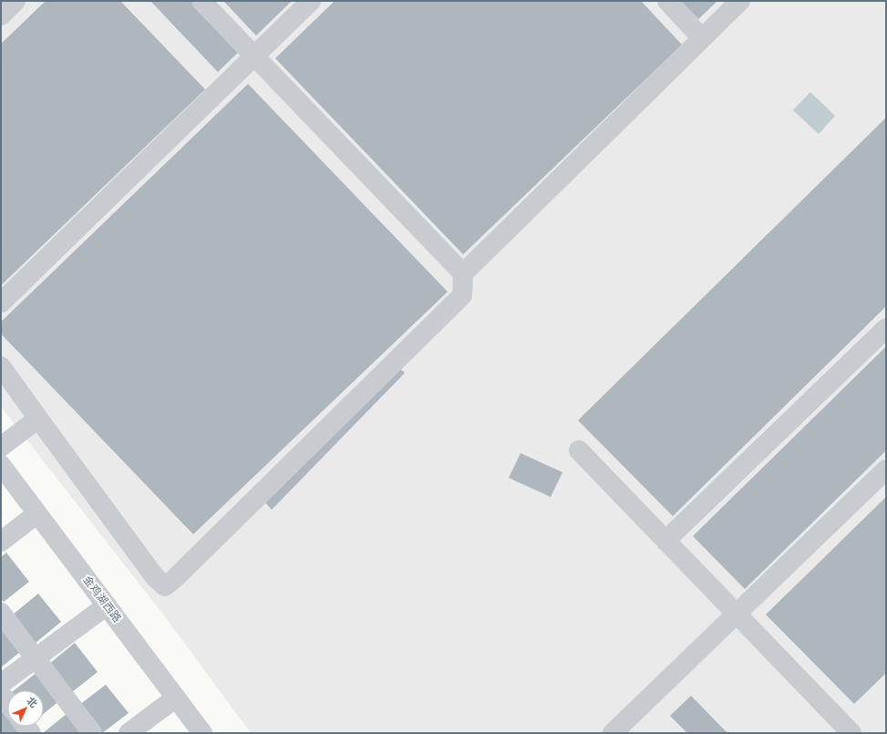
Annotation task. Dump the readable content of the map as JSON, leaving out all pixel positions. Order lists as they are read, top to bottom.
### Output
{
  "streets": {
    "street": ["金鸡湖西路"]
  },
  "north": "top right"
}
